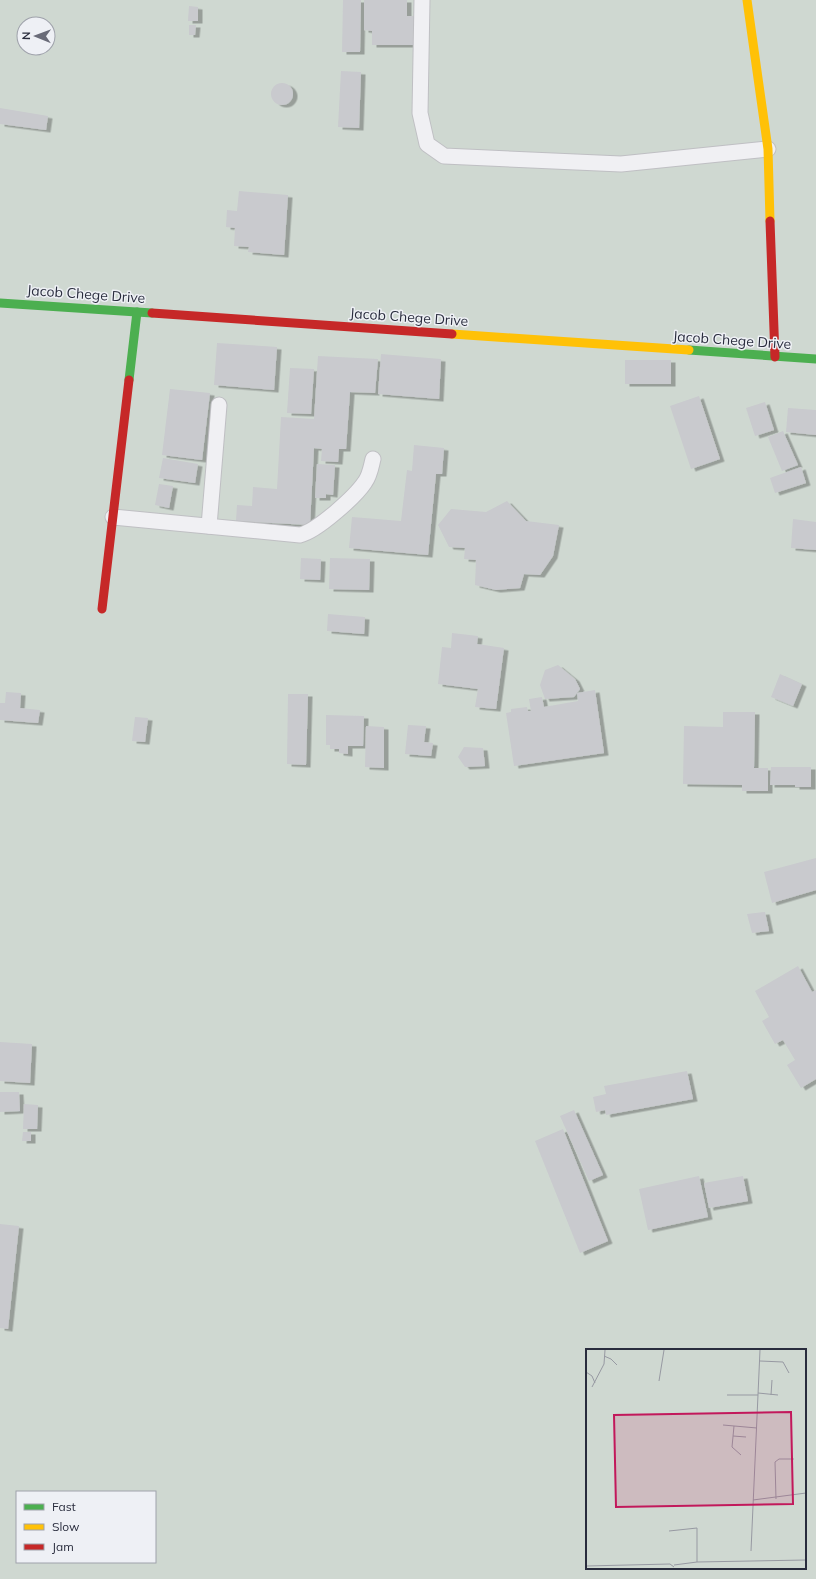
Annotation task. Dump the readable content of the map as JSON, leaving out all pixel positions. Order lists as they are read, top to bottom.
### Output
{
  "streets": {
    "street": ["Jacob Chege Drive"]
  },
  "legend": ["Fast", "Slow", "Jam"],
  "north": "left"
}
